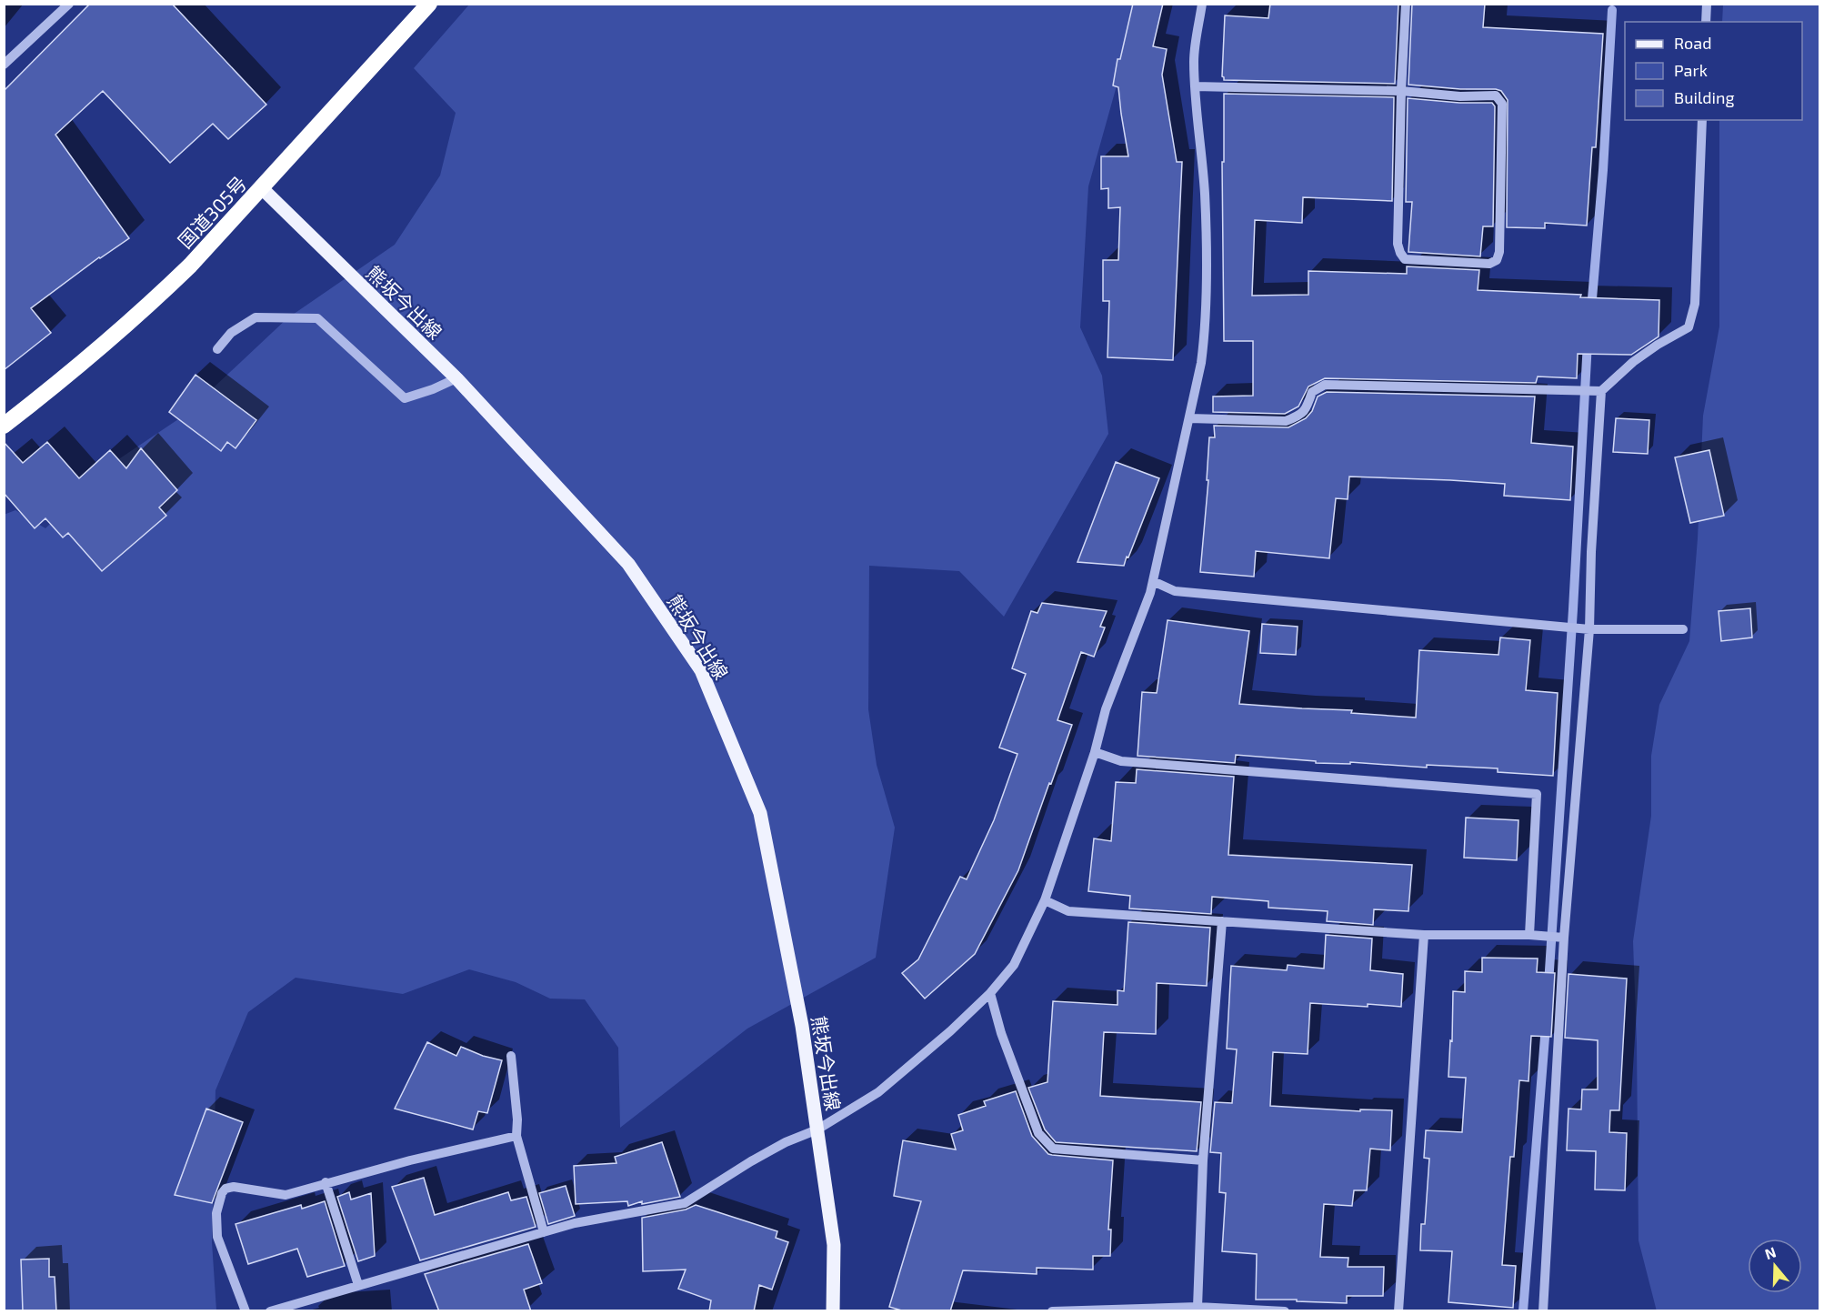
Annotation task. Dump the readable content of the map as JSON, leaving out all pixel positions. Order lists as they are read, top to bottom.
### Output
{
  "streets": {
    "highway": ["国道305号"],
    "main road": ["熊坂今出線"]
  },
  "crossings": [
    ["国道305号", "熊坂今出線"]
  ],
  "legend": ["Road", "Park", "Building"],
  "north": "top"
}
